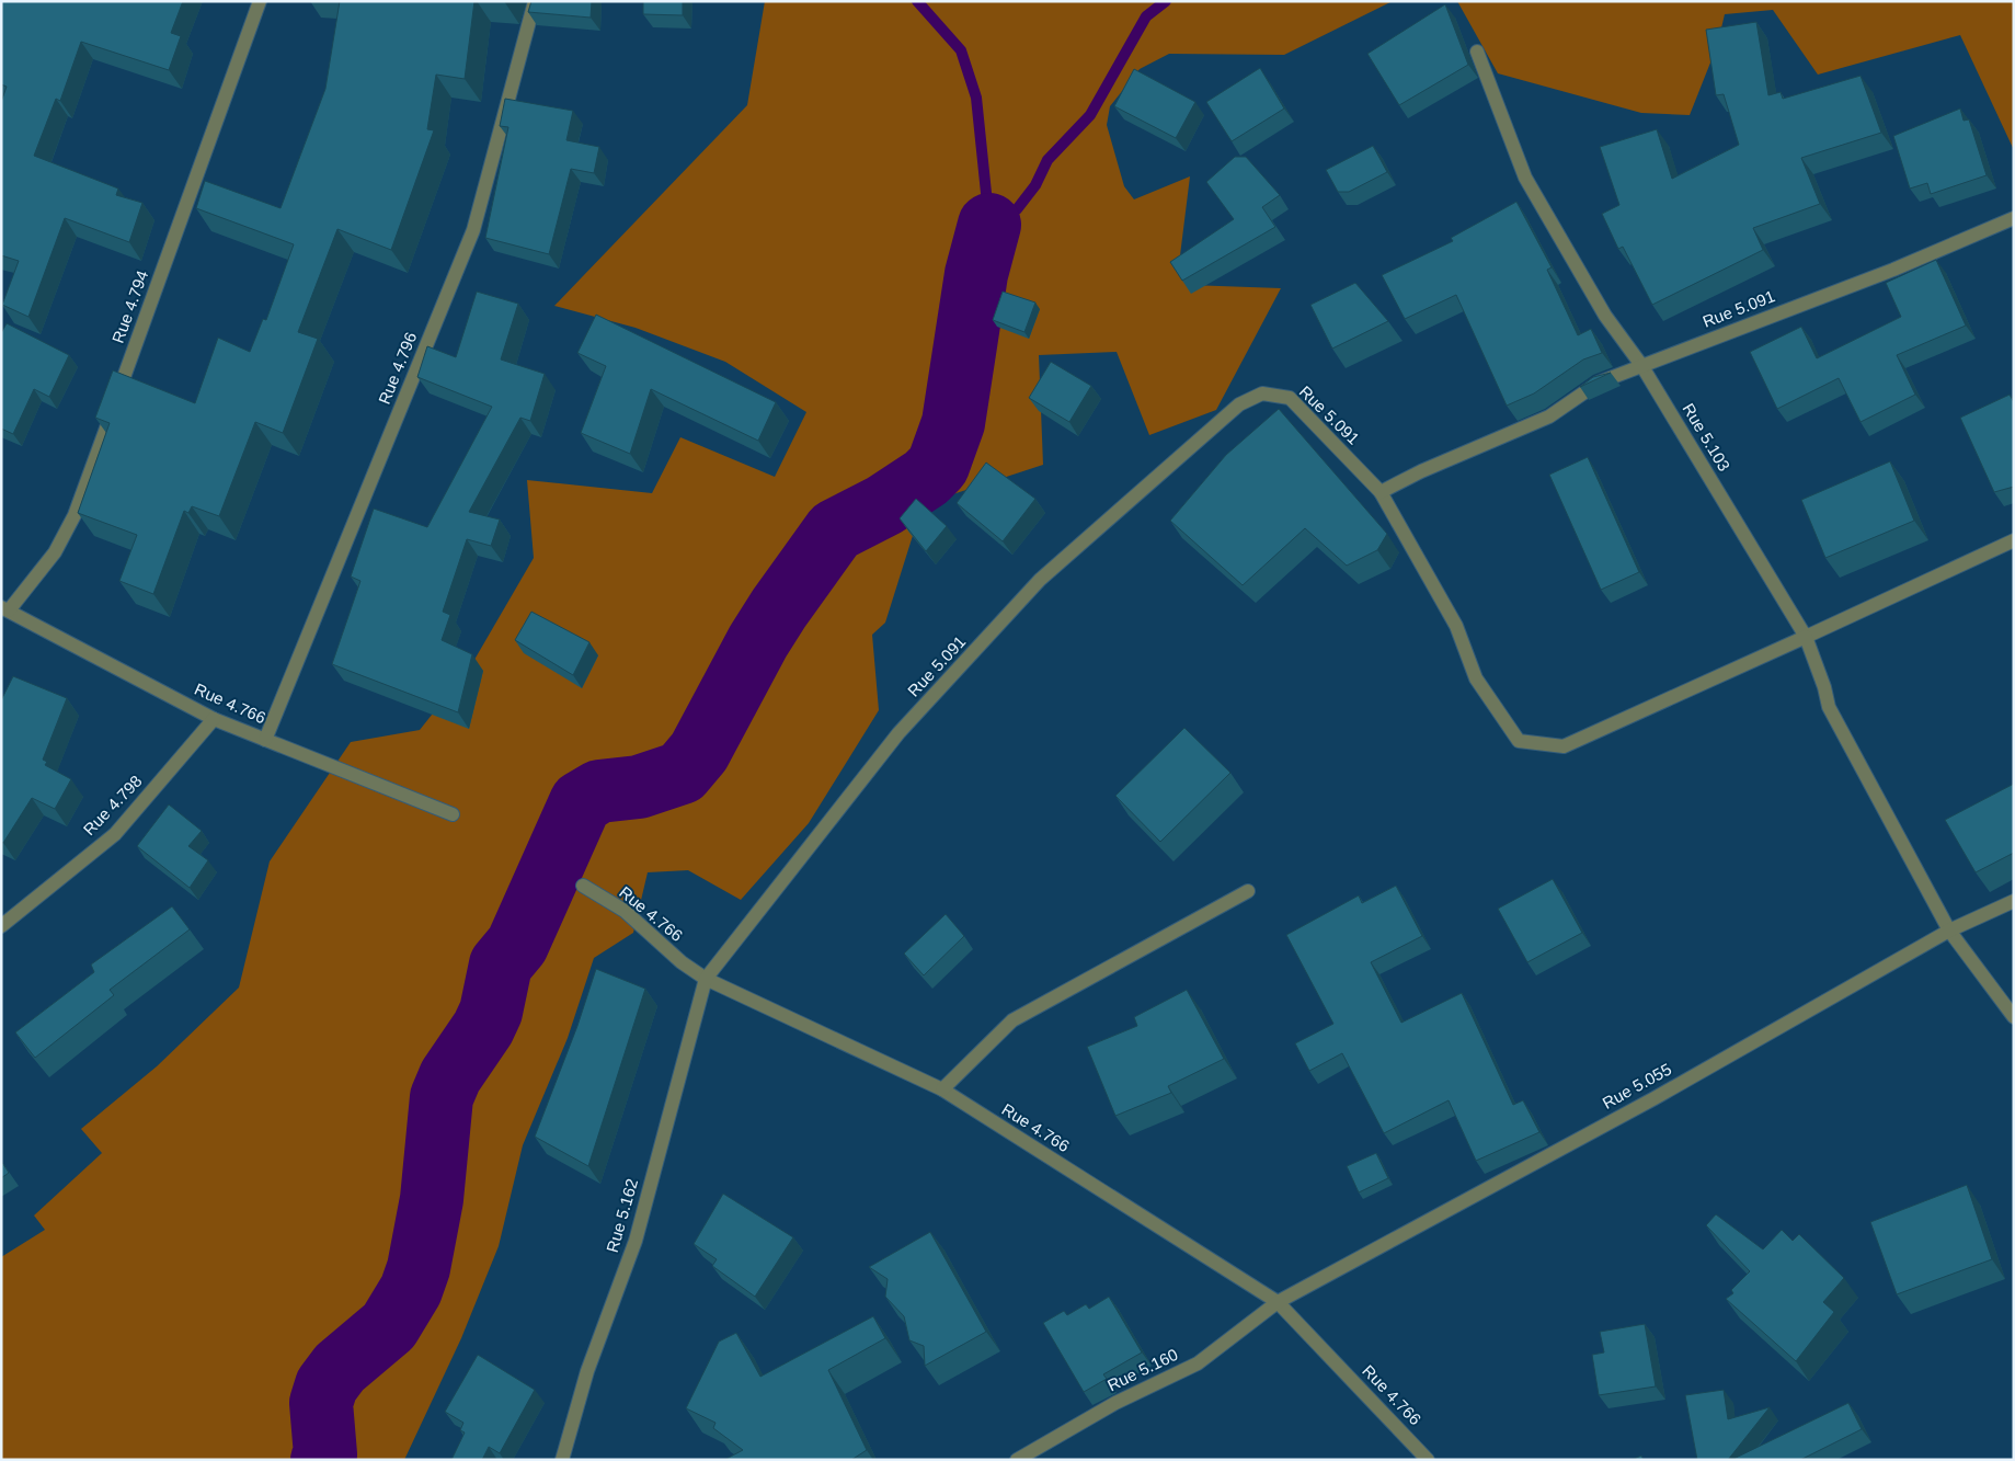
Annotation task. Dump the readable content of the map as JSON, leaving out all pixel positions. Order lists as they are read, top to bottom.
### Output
{
  "streets": {
    "street": [
      "Rue 4.794",
      "Rue 5.091",
      "Rue 4.796",
      "Rue 5.103",
      "Rue 4.766",
      "Rue 4.798",
      "Rue 5.055",
      "Rue 5.162",
      "Rue 5.160"
    ]
  },
  "crossings": [
    ["Rue 4.794", "Rue 4.766"],
    ["Rue 5.091", "Rue 5.103"],
    ["Rue 5.091", "Rue 4.766"],
    ["Rue 5.091", "Rue 5.162"],
    ["Rue 4.796", "Rue 4.766"],
    ["Rue 5.103", "Rue 5.055"],
    ["Rue 4.766", "Rue 4.798"],
    ["Rue 4.766", "Rue 5.055"],
    ["Rue 4.766", "Rue 5.162"],
    ["Rue 4.766", "Rue 5.160"],
    ["Rue 5.055", "Rue 5.160"]
  ]
}
